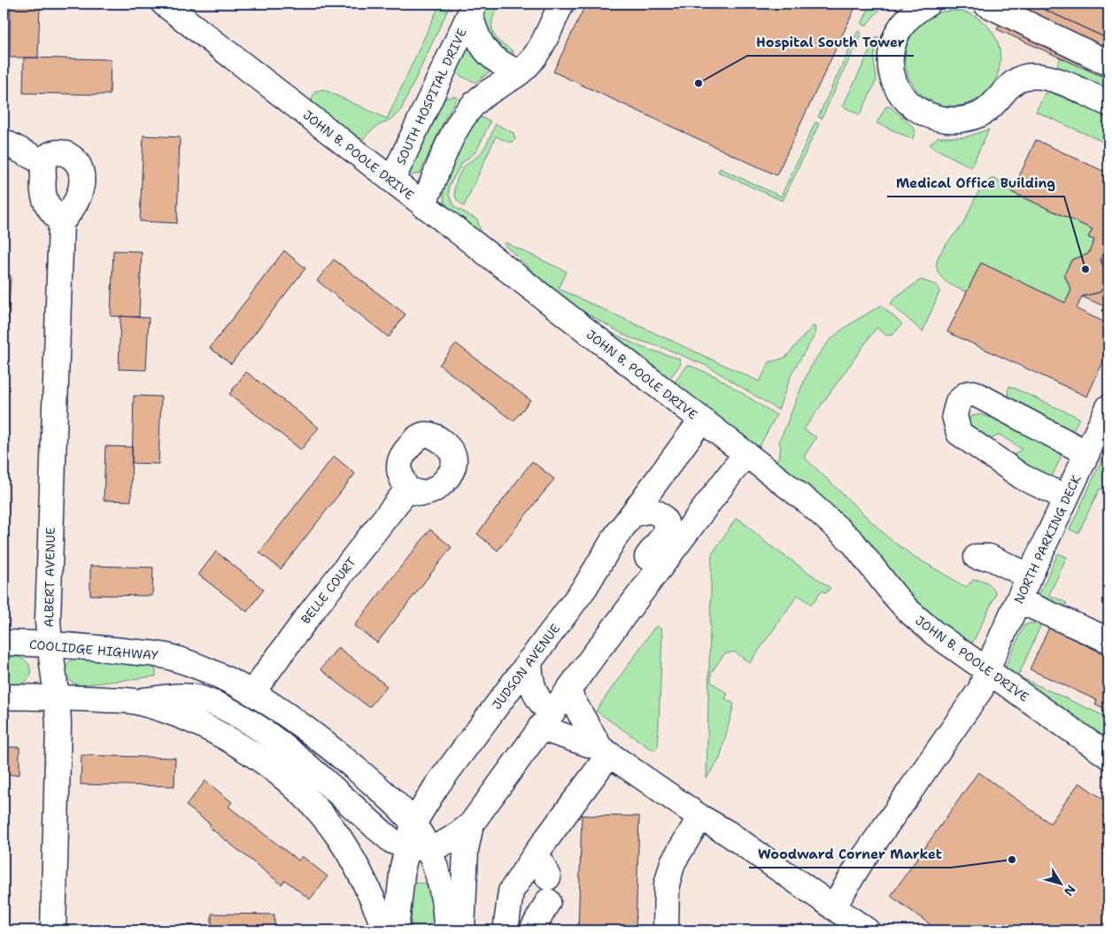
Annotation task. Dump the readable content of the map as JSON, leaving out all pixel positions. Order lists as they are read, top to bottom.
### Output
{
  "streets": {
    "street": [
      "SOUTH HOSPITAL DRIVE",
      "JOHN B. POOLE DRIVE",
      "NORTH PARKING DECK",
      "ALBERT AVENUE",
      "BELLE COURT",
      "COOLIDGE HIGHWAY",
      "JUDSON AVENUE"
    ]
  },
  "crossings": [
    ["SOUTH HOSPITAL DRIVE", "JOHN B. POOLE DRIVE"],
    ["JOHN B. POOLE DRIVE", "NORTH PARKING DECK"],
    ["JOHN B. POOLE DRIVE", "JUDSON AVENUE"],
    ["ALBERT AVENUE", "COOLIDGE HIGHWAY"],
    ["BELLE COURT", "COOLIDGE HIGHWAY"],
    ["COOLIDGE HIGHWAY", "JUDSON AVENUE"]
  ],
  "places": ["Hospital South Tower", "Medical Office Building", "Woodward Corner Market"],
  "north": "bottom right"
}
